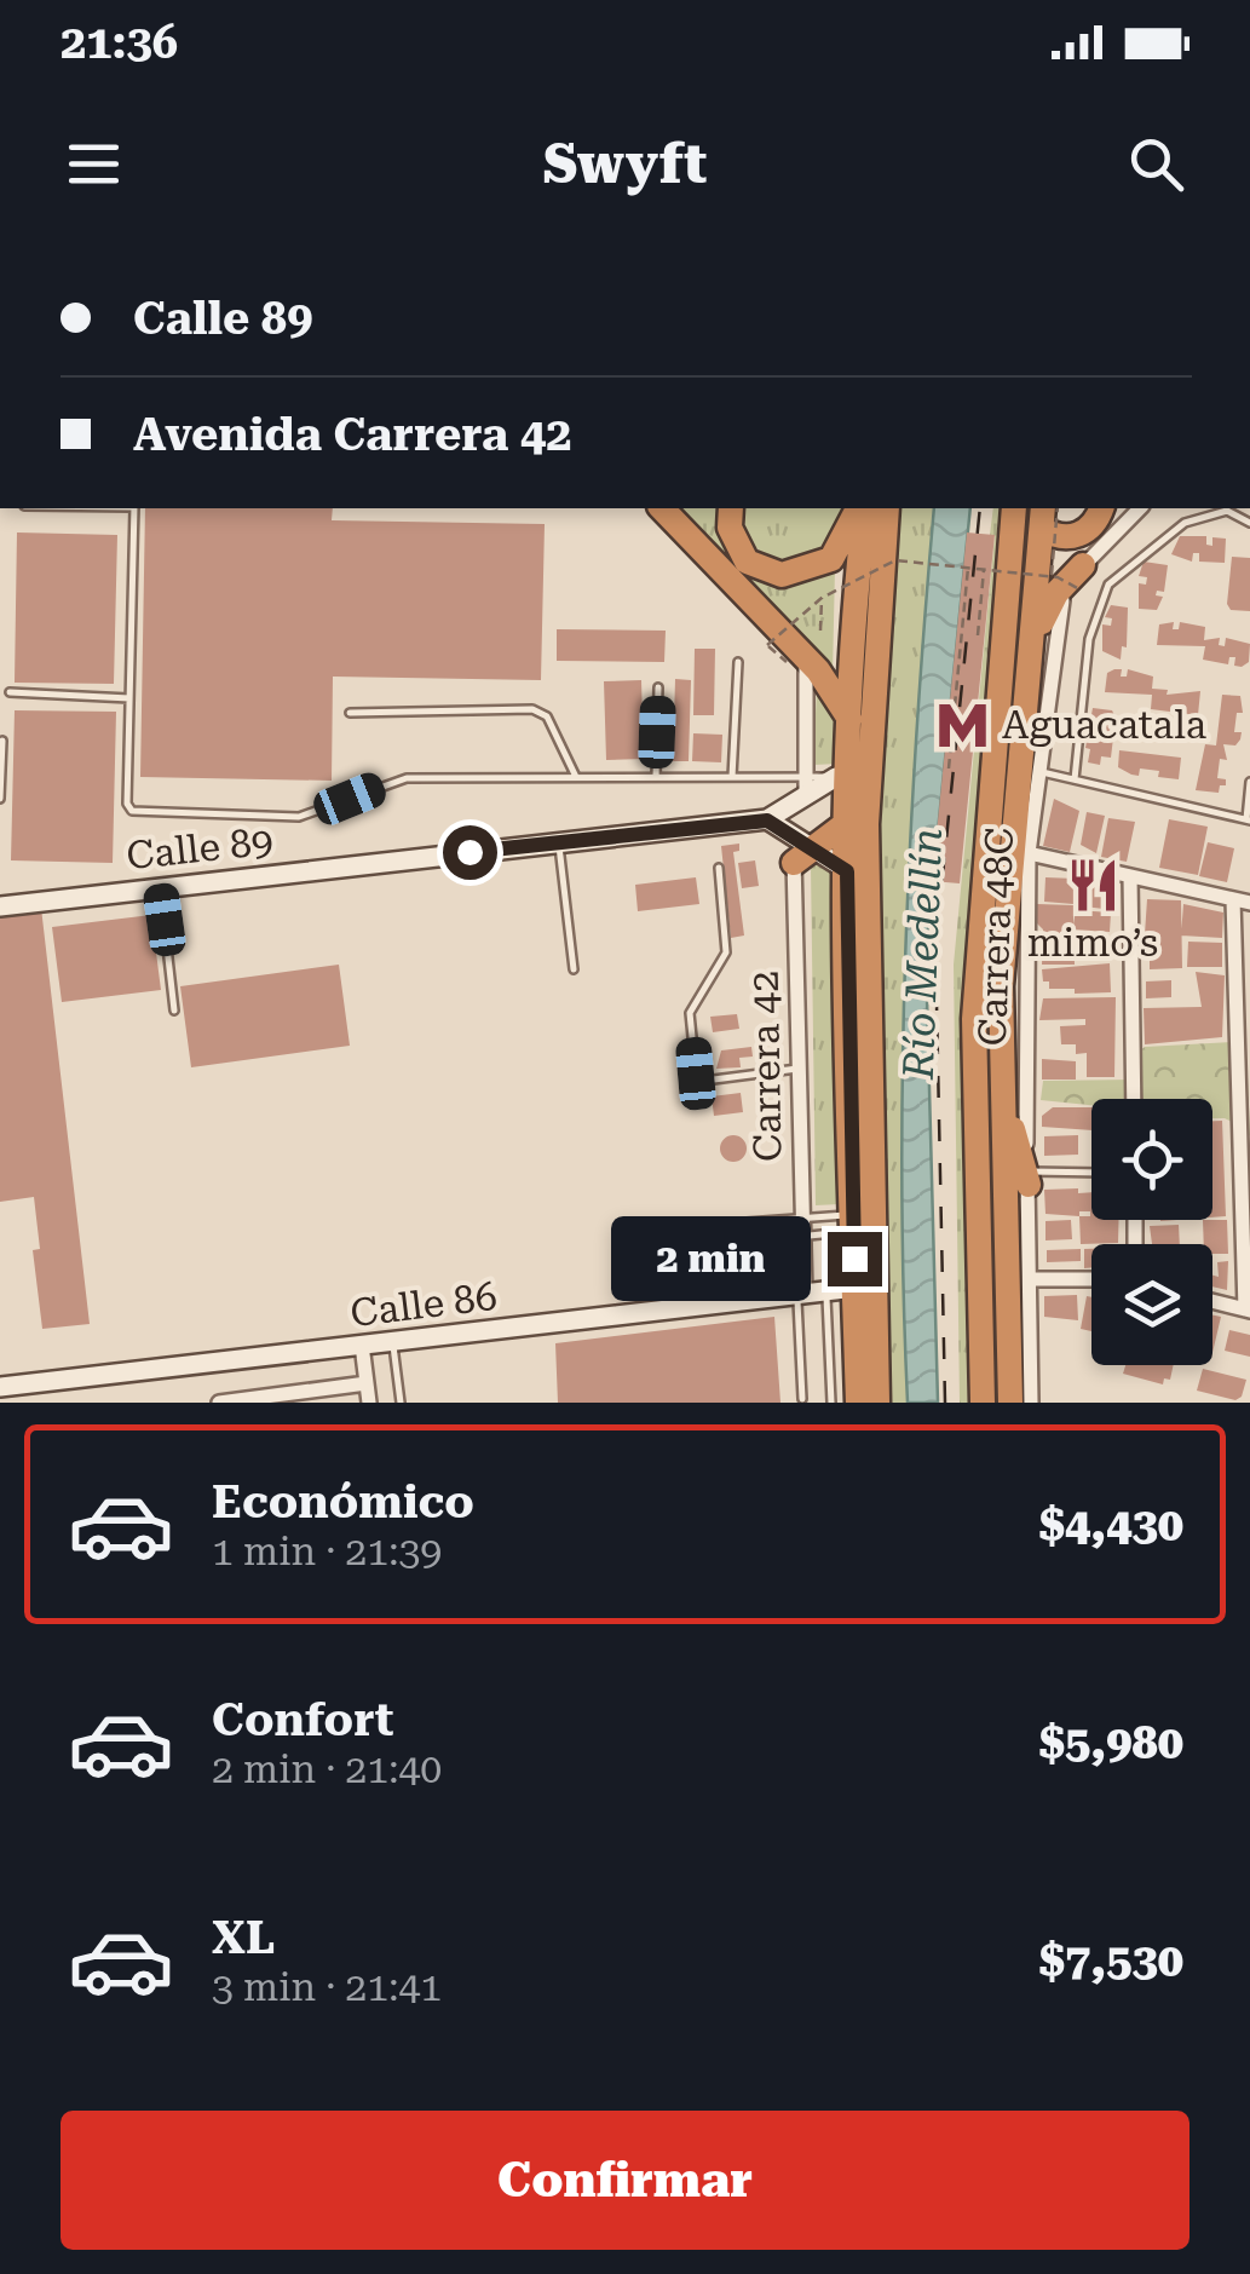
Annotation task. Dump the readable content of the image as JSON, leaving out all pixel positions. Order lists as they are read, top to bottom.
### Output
{
  "streets": {
    "street": [
      "Calle 89",
      "Carrera 48C",
      "Carrera 42",
      "Calle 86"
    ]
  },
  "crossings": [
    ["Carrera 42", "Calle 86"]
  ],
  "water": ["Río Medellín"],
  "places": {
    "metro station": ["Aguacatala"],
    "restaurant": ["mimo’s"]
  },
  "page": {
    "status": "21:36",
    "header": "Swyft",
    "banner": ["Calle 89", "Avenida Carrera 42"],
    "bubble": "2 min",
    "list": [
      {
        "name": "Económico",
        "note": "1 min · 21:39",
        "value": "$4,430"
      },
      {
        "name": "Confort",
        "note": "2 min · 21:40",
        "value": "$5,980"
      },
      {
        "name": "XL",
        "note": "3 min · 21:41",
        "value": "$7,530"
      }
    ],
    "buttons": "Confirmar"
  }
}
